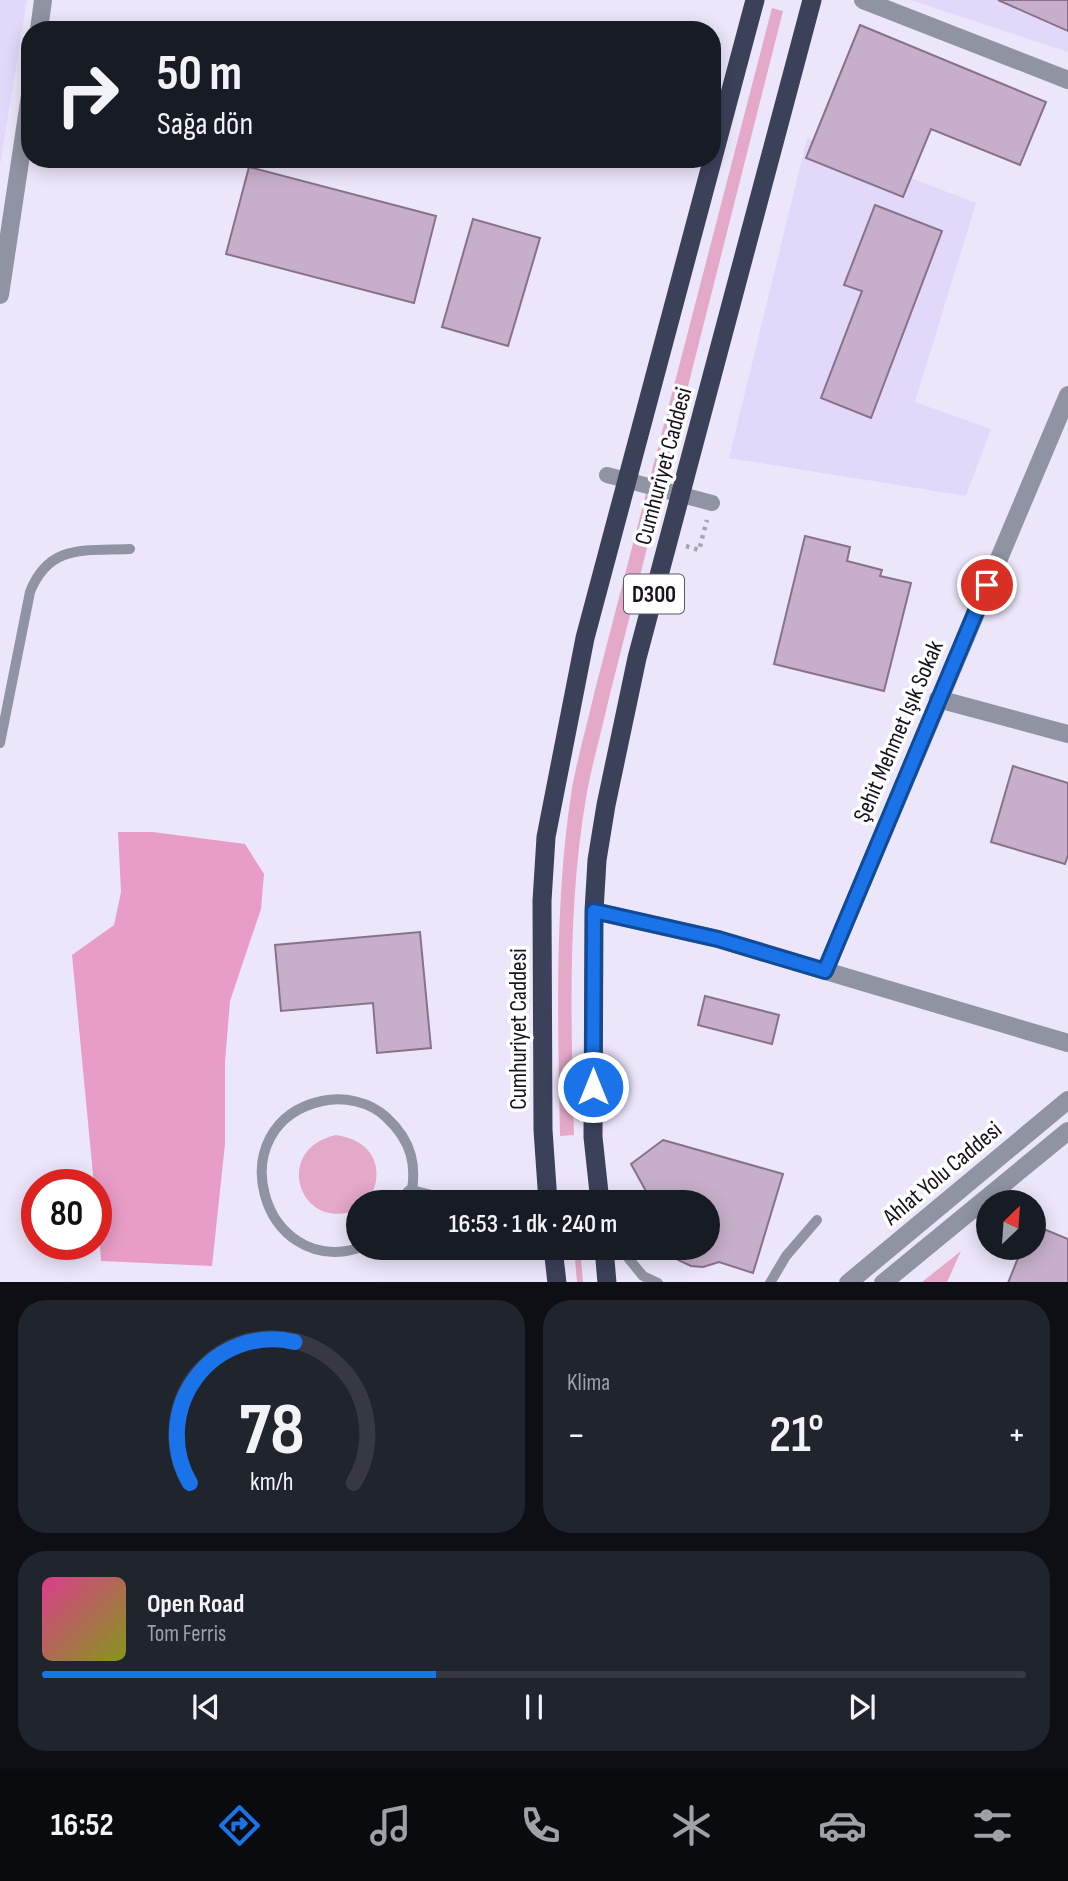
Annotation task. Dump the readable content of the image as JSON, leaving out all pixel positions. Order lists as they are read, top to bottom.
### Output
{
  "streets": {
    "highway": ["Cumhuriyet Caddesi", "D300"],
    "street": ["Şehit Mehmet Işık Sokak", "Ahlat Yolu Caddesi"]
  },
  "north": "top right",
  "page": {
    "turn": ["50 m", "Sağa dön"],
    "limit": "80",
    "trip": "16:53 · 1 dk · 240 m",
    "tile": "Klima",
    "heat": ["−", "21°", "+"],
    "song": ["Open Road", "Tom Ferris"],
    "tabs": "16:52",
    "gauge": ["78", "km/h"]
  }
}
